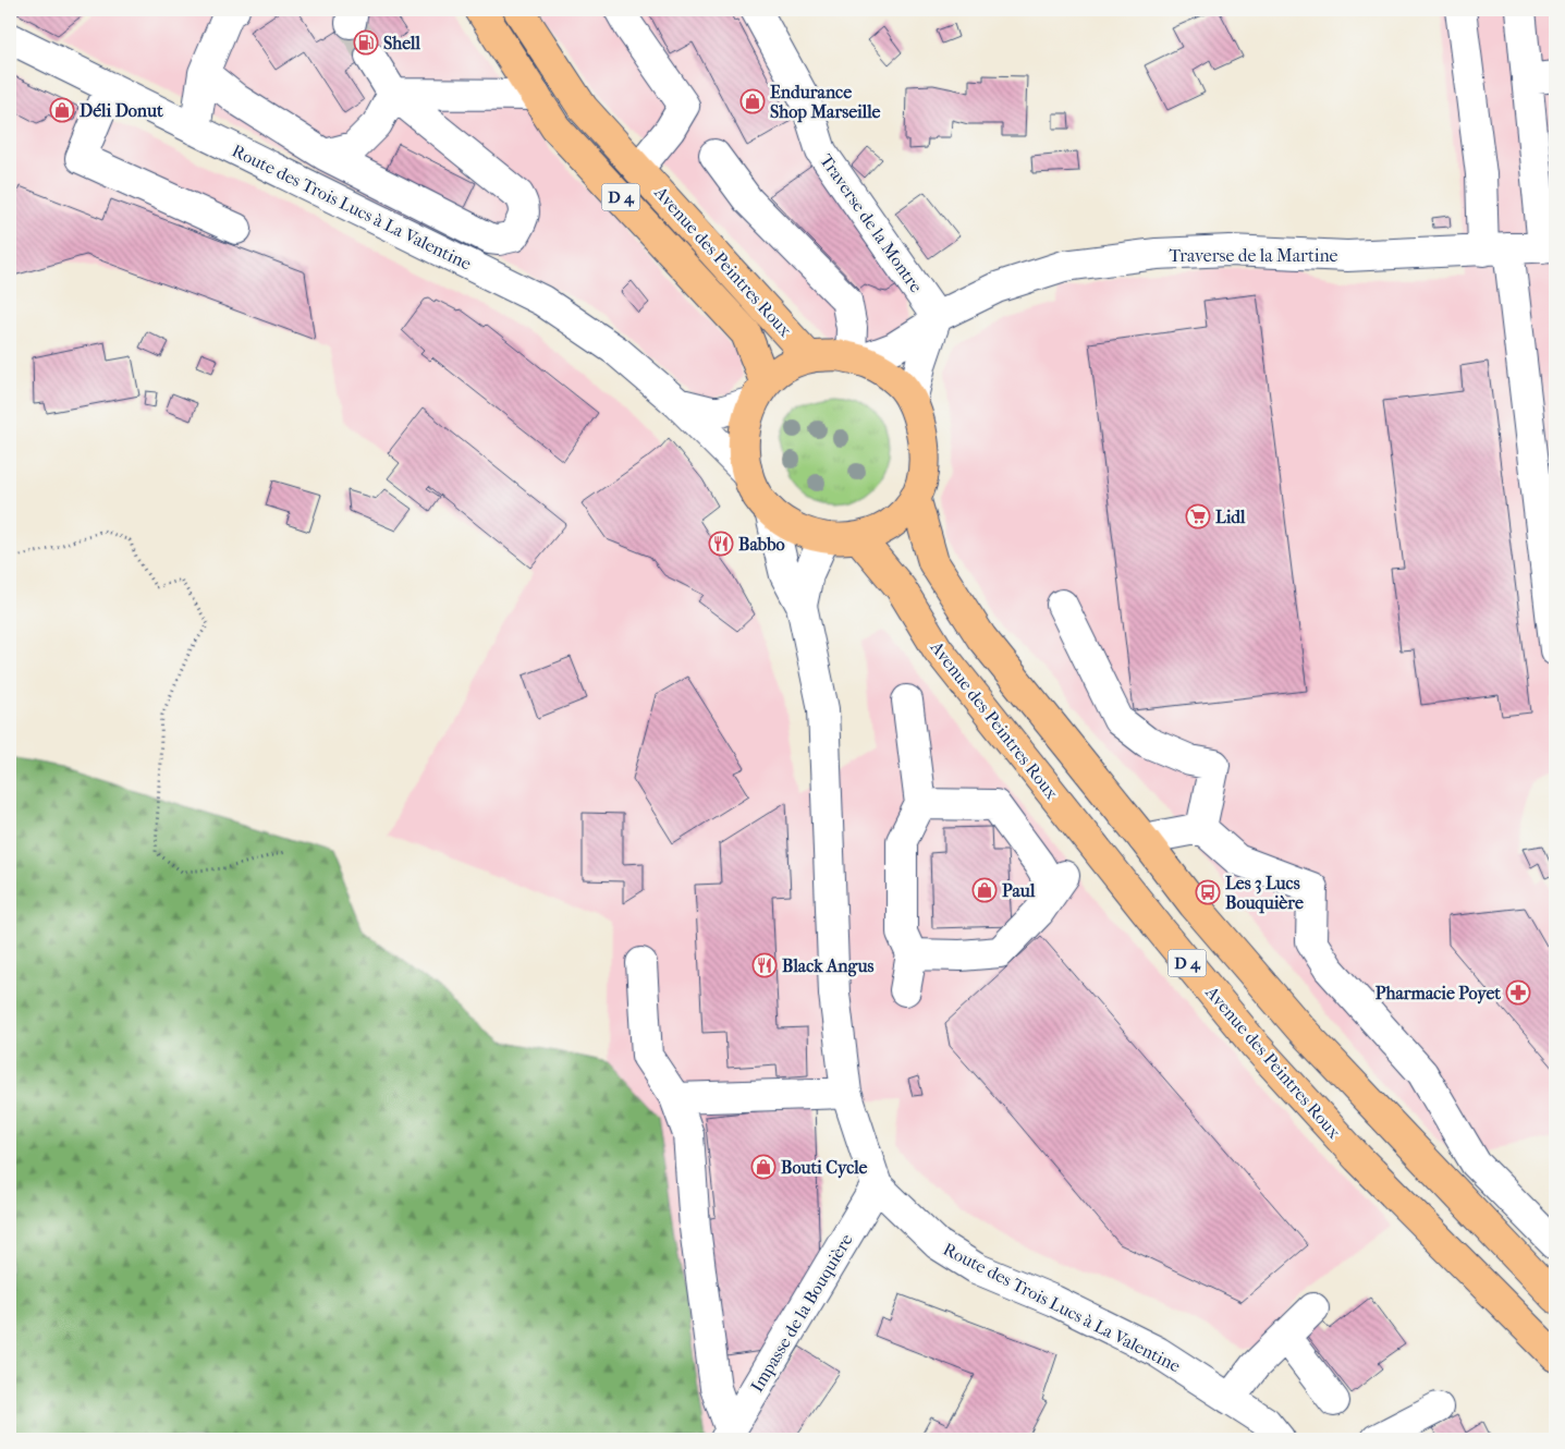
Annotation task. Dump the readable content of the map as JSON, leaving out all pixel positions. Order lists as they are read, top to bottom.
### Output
{
  "streets": {
    "main road": ["D 4", "Avenue des Peintres Roux"],
    "street": [
      "Route des Trois Lucs à La Valentine",
      "Traverse de la Montre",
      "Traverse de la Martine",
      "Impasse de la Bouquière"
    ]
  },
  "crossings": [
    ["D 4", "Route des Trois Lucs à La Valentine"],
    ["D 4", "Traverse de la Martine"],
    ["D 4", "Avenue des Peintres Roux"],
    ["Route des Trois Lucs à La Valentine", "Traverse de la Martine"],
    ["Route des Trois Lucs à La Valentine", "Avenue des Peintres Roux"],
    ["Route des Trois Lucs à La Valentine", "Impasse de la Bouquière"],
    ["Traverse de la Montre", "Traverse de la Martine"],
    ["Traverse de la Martine", "Avenue des Peintres Roux"]
  ],
  "places": {
    "fuel station": ["Shell"],
    "shop": [
      "Endurance Shop Marseille",
      "Déli Donut",
      "Paul",
      "Bouti Cycle"
    ],
    "supermarket": ["Lidl"],
    "restaurant": ["Babbo", "Black Angus"],
    "bus stop": ["Les 3 Lucs Bouquière"],
    "pharmacy": ["Pharmacie Poyet"]
  }
}
